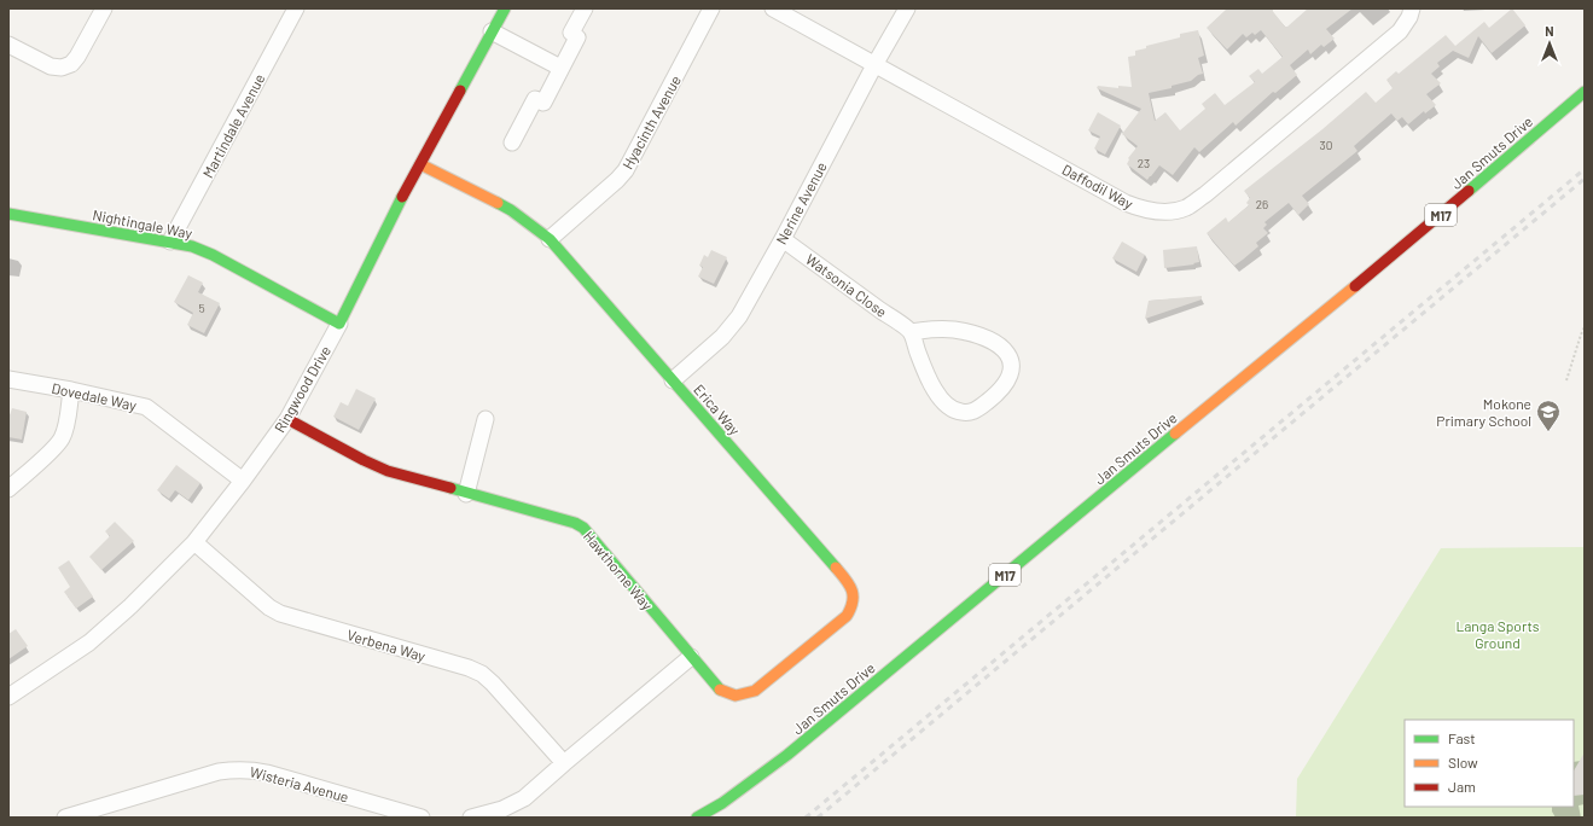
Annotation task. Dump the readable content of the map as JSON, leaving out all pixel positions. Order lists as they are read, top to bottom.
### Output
{
  "streets": {
    "street": [
      "Hyacinth Avenue",
      "Martindale Avenue",
      "Jan Smuts Drive",
      "Daffodil Way",
      "Nerine Avenue",
      "M17",
      "Nightingale Way",
      "Watsonia Close",
      "Ringwood Drive",
      "Dovedale Way",
      "Erica Way",
      "Hawthorne Way",
      "Verbena Way",
      "Wisteria Avenue"
    ]
  },
  "crossings": [
    ["Hyacinth Avenue", "Erica Way"],
    ["Martindale Avenue", "Nightingale Way"],
    ["Daffodil Way", "Nerine Avenue"],
    ["Nerine Avenue", "Watsonia Close"],
    ["Nerine Avenue", "Erica Way"],
    ["Nightingale Way", "Ringwood Drive"],
    ["Ringwood Drive", "Dovedale Way"],
    ["Ringwood Drive", "Erica Way"],
    ["Ringwood Drive", "Hawthorne Way"],
    ["Ringwood Drive", "Verbena Way"],
    ["Erica Way", "Hawthorne Way"]
  ],
  "parks": ["Langa Sports Ground"],
  "places": {
    "school or university": ["Mokone Primary School"]
  },
  "house_numbers": [
    "30",
    "23",
    "26",
    "5"
  ],
  "legend": ["Fast", "Slow", "Jam"],
  "north": "top"
}
